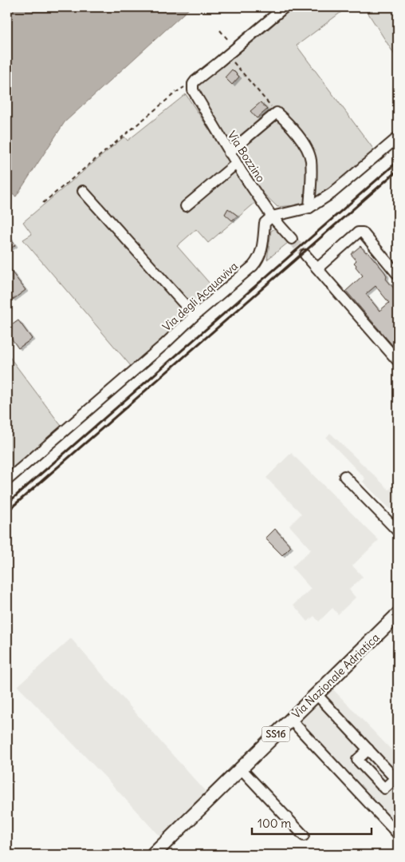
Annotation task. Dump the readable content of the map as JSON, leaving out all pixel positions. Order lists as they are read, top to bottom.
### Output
{
  "streets": {
    "main road": ["Via Nazionale Adriatica", "SS16"],
    "street": ["Via Bozzino", "Via degli Acquaviva"]
  },
  "crossings": [
    ["Via Bozzino", "Via degli Acquaviva"]
  ],
  "scale_bar": "100 m"
}
